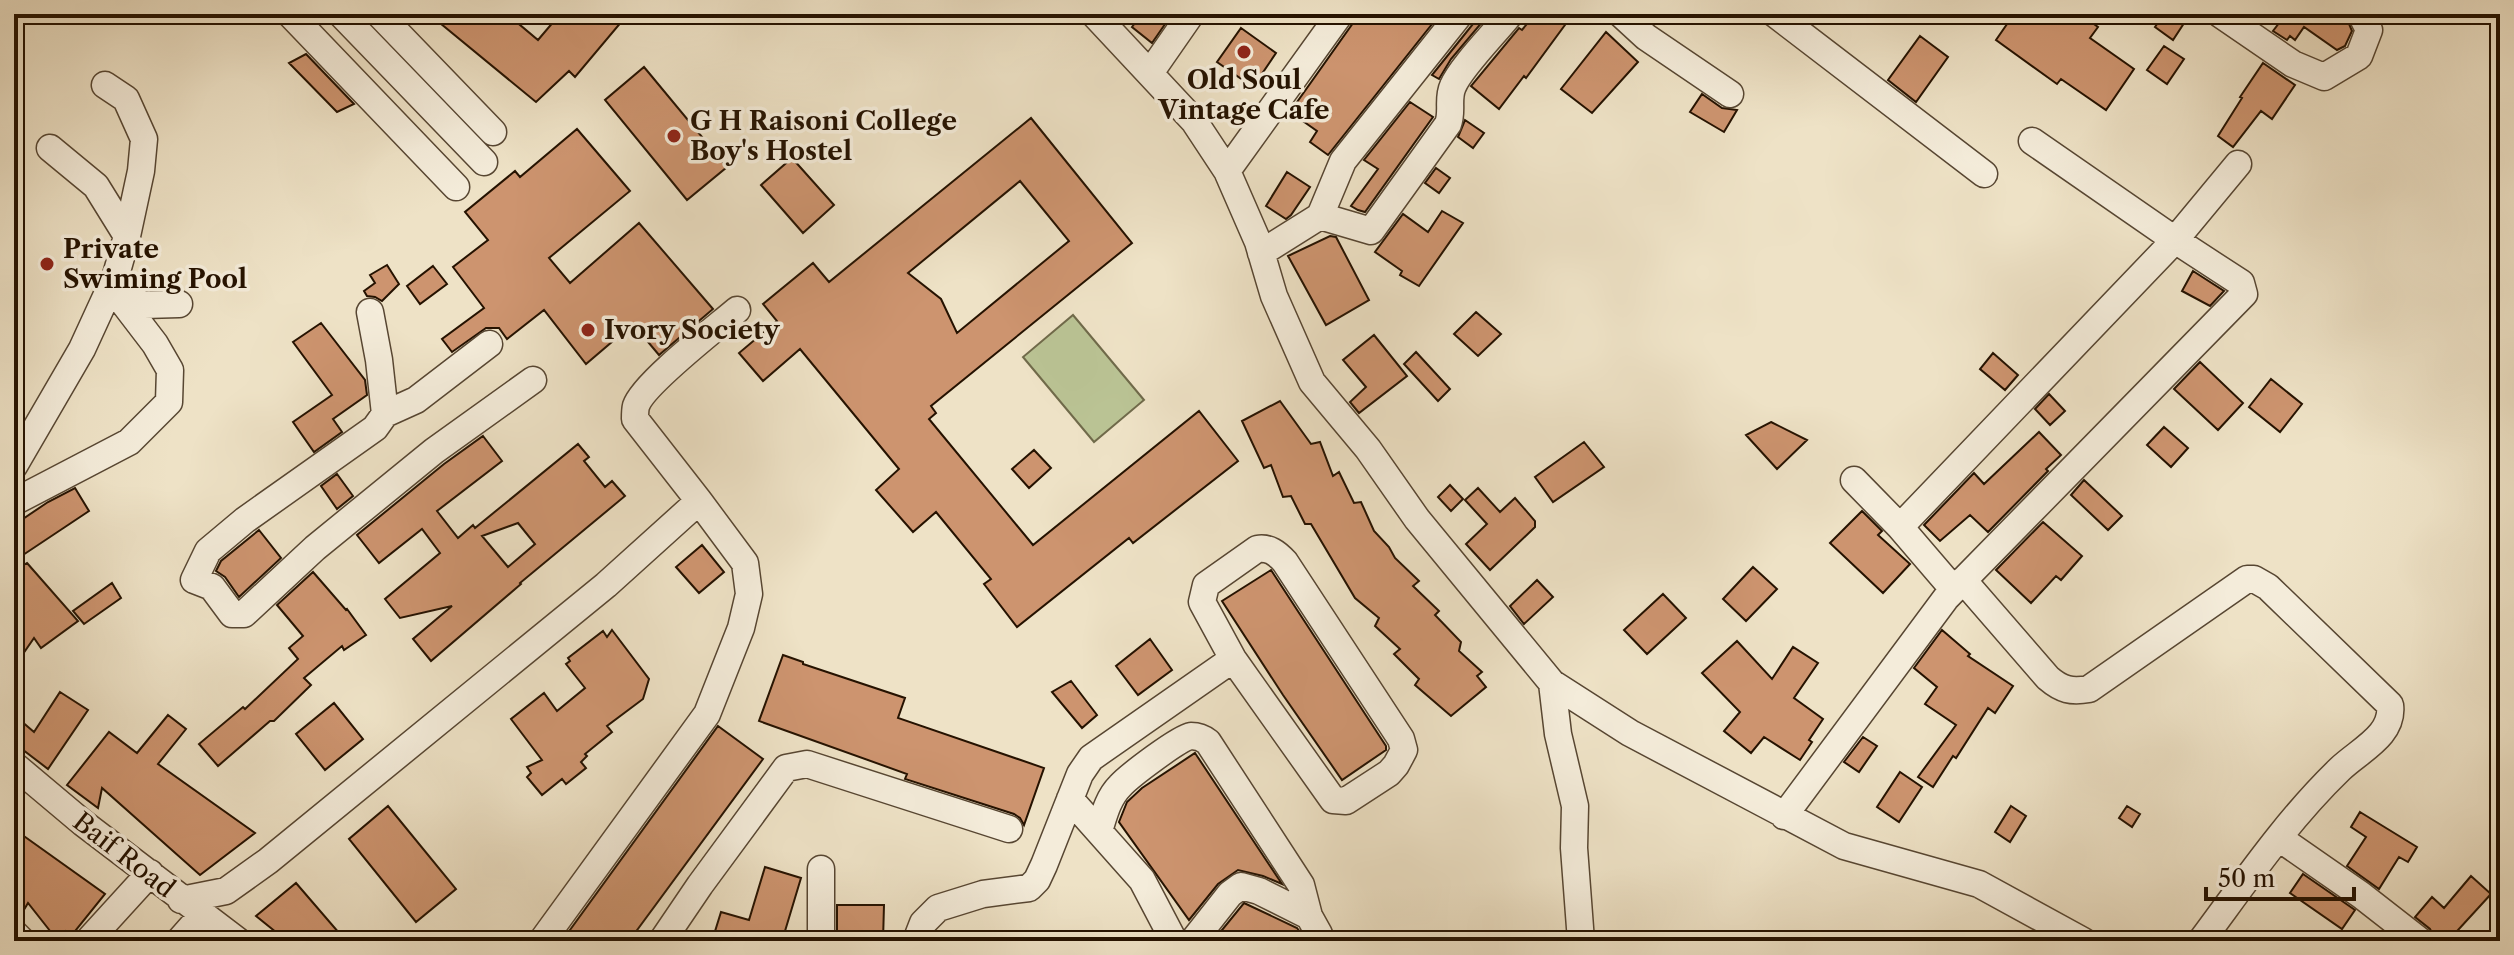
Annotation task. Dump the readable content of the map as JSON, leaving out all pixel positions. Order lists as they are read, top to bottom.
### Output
{
  "streets": {
    "street": ["Baif Road"]
  },
  "places": [
    "Old Soul Vintage Cafe",
    "G H Raisoni College Boy's Hostel",
    "Private Swiming Pool",
    "Ivory Society"
  ],
  "scale_bar": "50 m"
}
